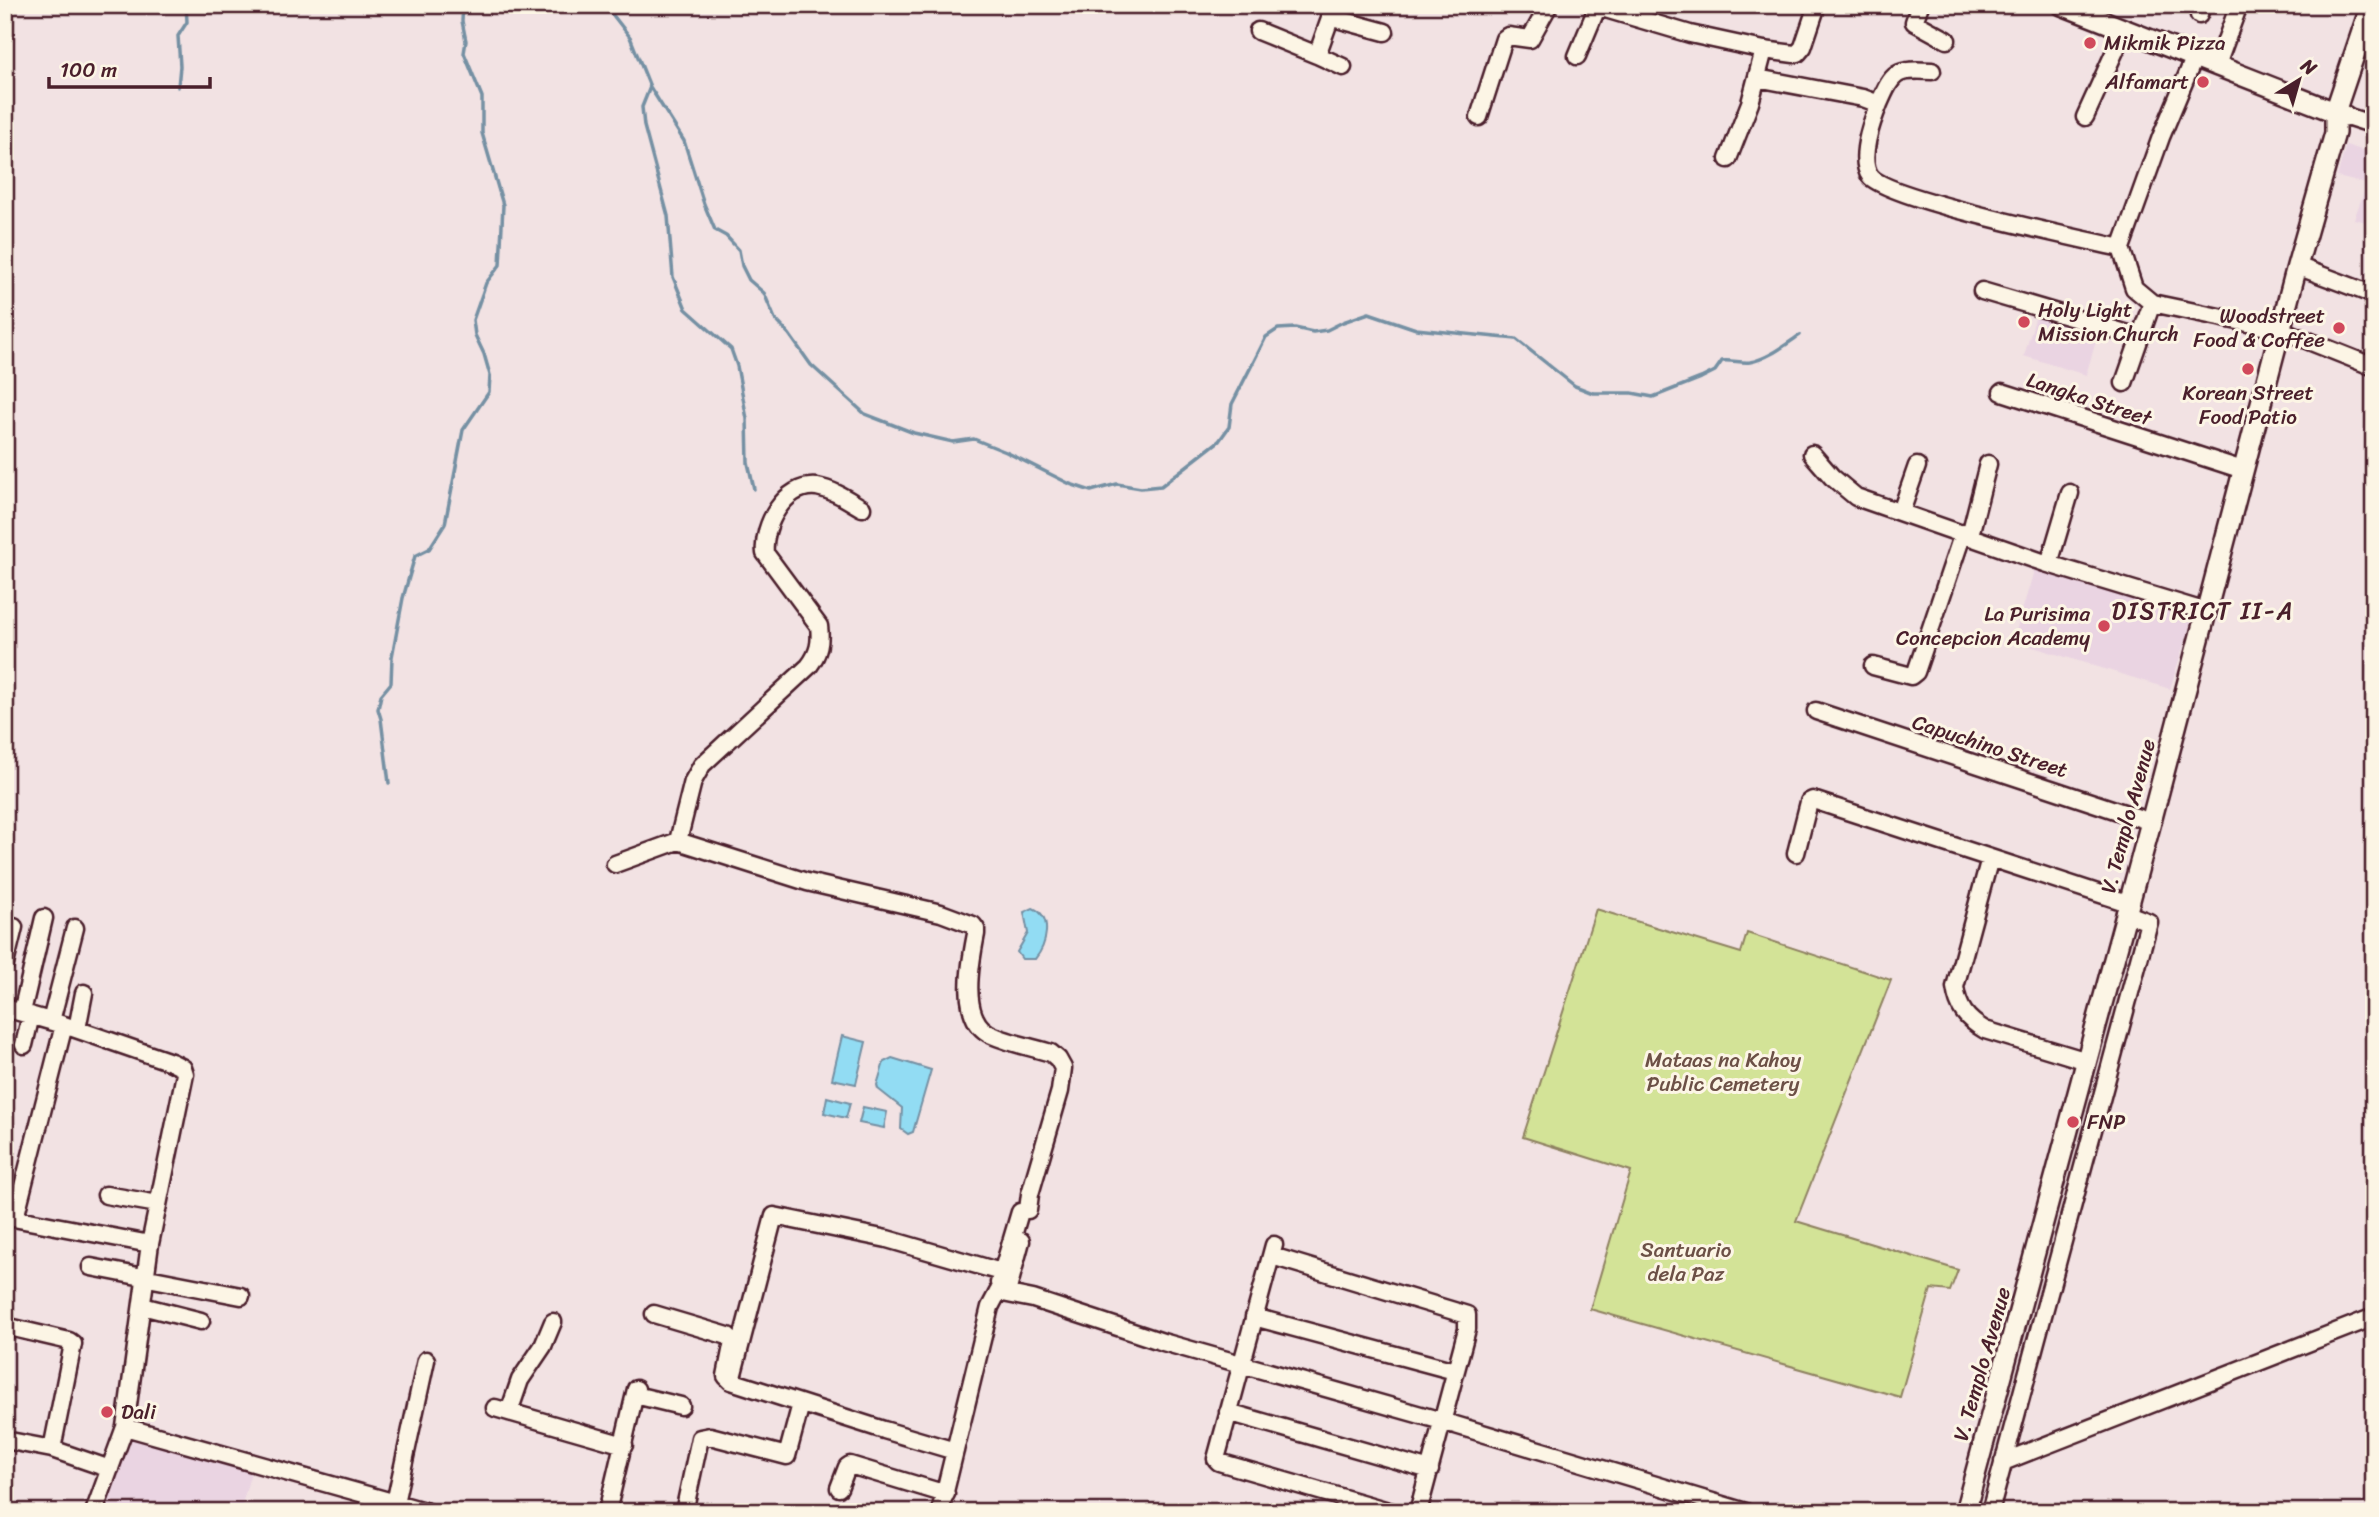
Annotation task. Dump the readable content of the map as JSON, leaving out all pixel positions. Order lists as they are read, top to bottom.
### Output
{
  "streets": {
    "main road": ["V. Templo Avenue"],
    "street": ["Langka Street", "Capuchino Street"]
  },
  "crossings": [
    ["Langka Street", "V. Templo Avenue"],
    ["Capuchino Street", "V. Templo Avenue"]
  ],
  "districts": ["DISTRICT II-A"],
  "parks": ["Mataas na Kahoy Public Cemetery", "Santuario dela Paz"],
  "places": [
    "Mikmik Pizza",
    "Alfamart",
    "Holy Light Mission Church",
    "Woodstreet Food & Coffee",
    "Korean Street Food Patio",
    "La Purisima Concepcion Academy",
    "FNP",
    "Dali"
  ],
  "scale_bar": "100 m",
  "north": "top right"
}
